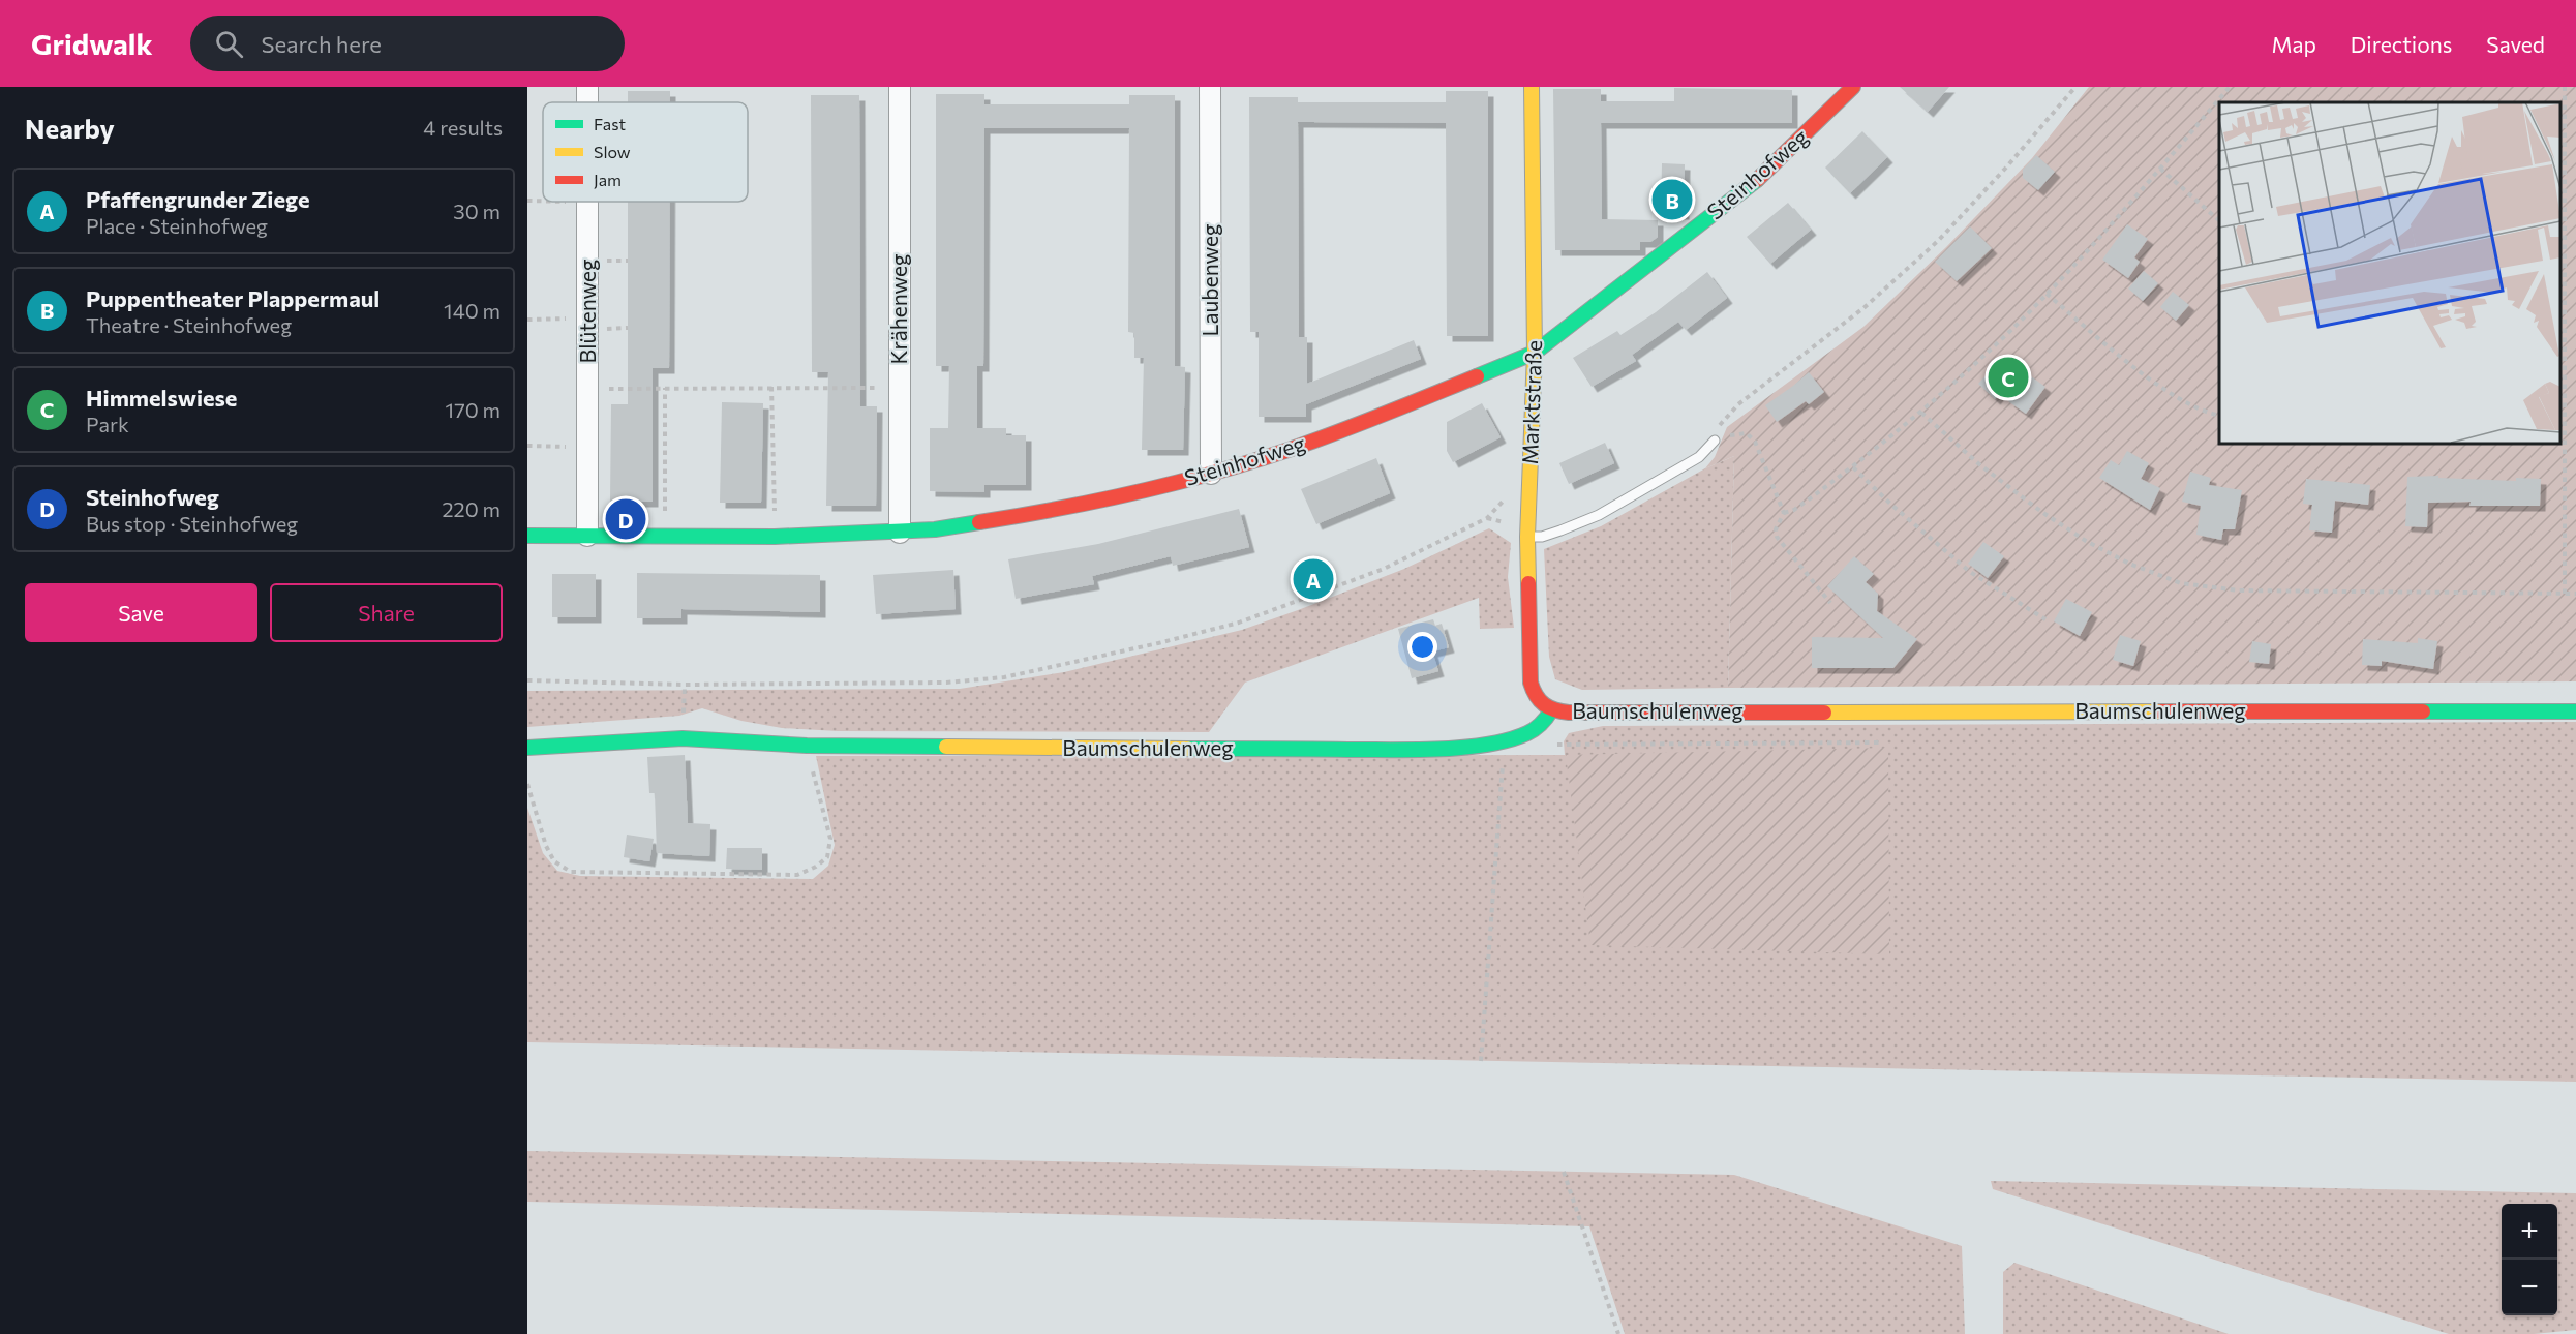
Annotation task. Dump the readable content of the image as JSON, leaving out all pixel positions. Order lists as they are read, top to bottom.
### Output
{
  "streets": {
    "street": [
      "Steinhofweg",
      "Laubenweg",
      "Krähenweg",
      "Blütenweg",
      "Marktstraße",
      "Baumschulenweg"
    ]
  },
  "crossings": [
    ["Steinhofweg", "Laubenweg"],
    ["Steinhofweg", "Krähenweg"],
    ["Steinhofweg", "Blütenweg"],
    ["Steinhofweg", "Marktstraße"],
    ["Marktstraße", "Baumschulenweg"]
  ],
  "legend": ["Fast", "Slow", "Jam"],
  "page": {
    "header": "Gridwalk",
    "search": "Search here",
    "nav": ["Map", "Directions", "Saved"],
    "heading": ["Nearby", "4 results"],
    "list": [
      {
        "mark": "A",
        "name": "Pfaffengrunder Ziege",
        "note": "Place · Steinhofweg",
        "value": "30 m"
      },
      {
        "mark": "B",
        "name": "Puppentheater Plappermaul",
        "note": "Theatre · Steinhofweg",
        "value": "140 m"
      },
      {
        "mark": "C",
        "name": "Himmelswiese",
        "note": "Park",
        "value": "170 m"
      },
      {
        "mark": "D",
        "name": "Steinhofweg",
        "note": "Bus stop · Steinhofweg",
        "value": "220 m"
      }
    ],
    "pins": [
      "B",
      "C",
      "D",
      "A"
    ],
    "buttons": ["Save", "Share"],
    "map_buttons": ["+", "−"]
  }
}
